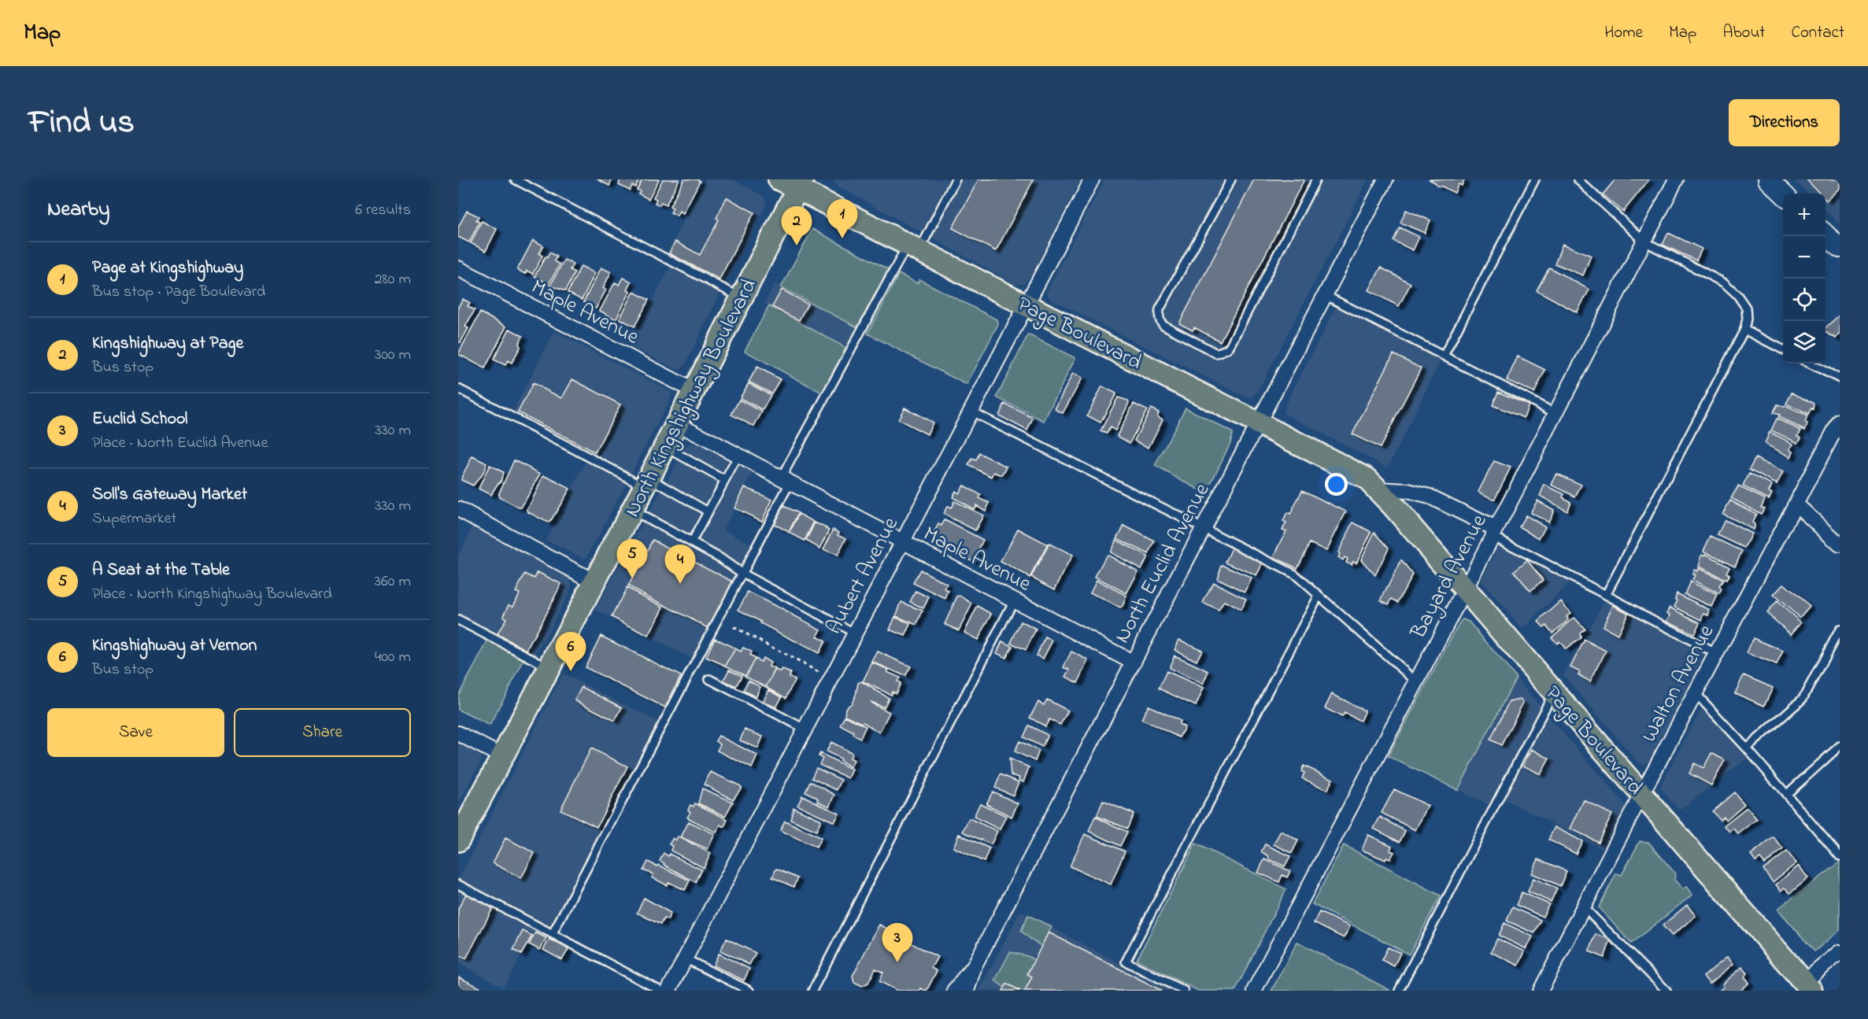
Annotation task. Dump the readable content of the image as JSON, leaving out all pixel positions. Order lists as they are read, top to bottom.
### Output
{
  "streets": {
    "main road": ["Page Boulevard", "North Kingshighway Boulevard"],
    "street": [
      "Maple Avenue",
      "North Euclid Avenue",
      "Aubert Avenue",
      "Bayard Avenue",
      "Walton Avenue"
    ]
  },
  "crossings": [
    ["Maple Avenue", "North Kingshighway Boulevard"],
    ["Maple Avenue", "North Euclid Avenue"],
    ["Maple Avenue", "Aubert Avenue"],
    ["Page Boulevard", "North Kingshighway Boulevard"],
    ["Page Boulevard", "North Euclid Avenue"],
    ["Page Boulevard", "Aubert Avenue"],
    ["Page Boulevard", "Bayard Avenue"],
    ["Page Boulevard", "Walton Avenue"]
  ],
  "page": {
    "header": "Map",
    "nav": [
      "Home",
      "Map",
      "About",
      "Contact"
    ],
    "title": "Find us",
    "buttons": [
      "Directions",
      ["Save", "Share"]
    ],
    "heading": ["Nearby", "6 results"],
    "map_buttons": ["+", "−"],
    "pins": [
      "1",
      "2",
      "5",
      "4",
      "6",
      "3"
    ],
    "list": [
      {
        "mark": "1",
        "name": "Page at Kingshighway",
        "note": "Bus stop · Page Boulevard",
        "value": "280 m"
      },
      {
        "mark": "2",
        "name": "Kingshighway at Page",
        "note": "Bus stop",
        "value": "300 m"
      },
      {
        "mark": "3",
        "name": "Euclid School",
        "note": "Place · North Euclid Avenue",
        "value": "330 m"
      },
      {
        "mark": "4",
        "name": "Soll's Gateway Market",
        "note": "Supermarket",
        "value": "330 m"
      },
      {
        "mark": "5",
        "name": "A Seat at the Table",
        "note": "Place · North Kingshighway Boulevard",
        "value": "360 m"
      },
      {
        "mark": "6",
        "name": "Kingshighway at Vernon",
        "note": "Bus stop",
        "value": "400 m"
      }
    ]
  }
}
